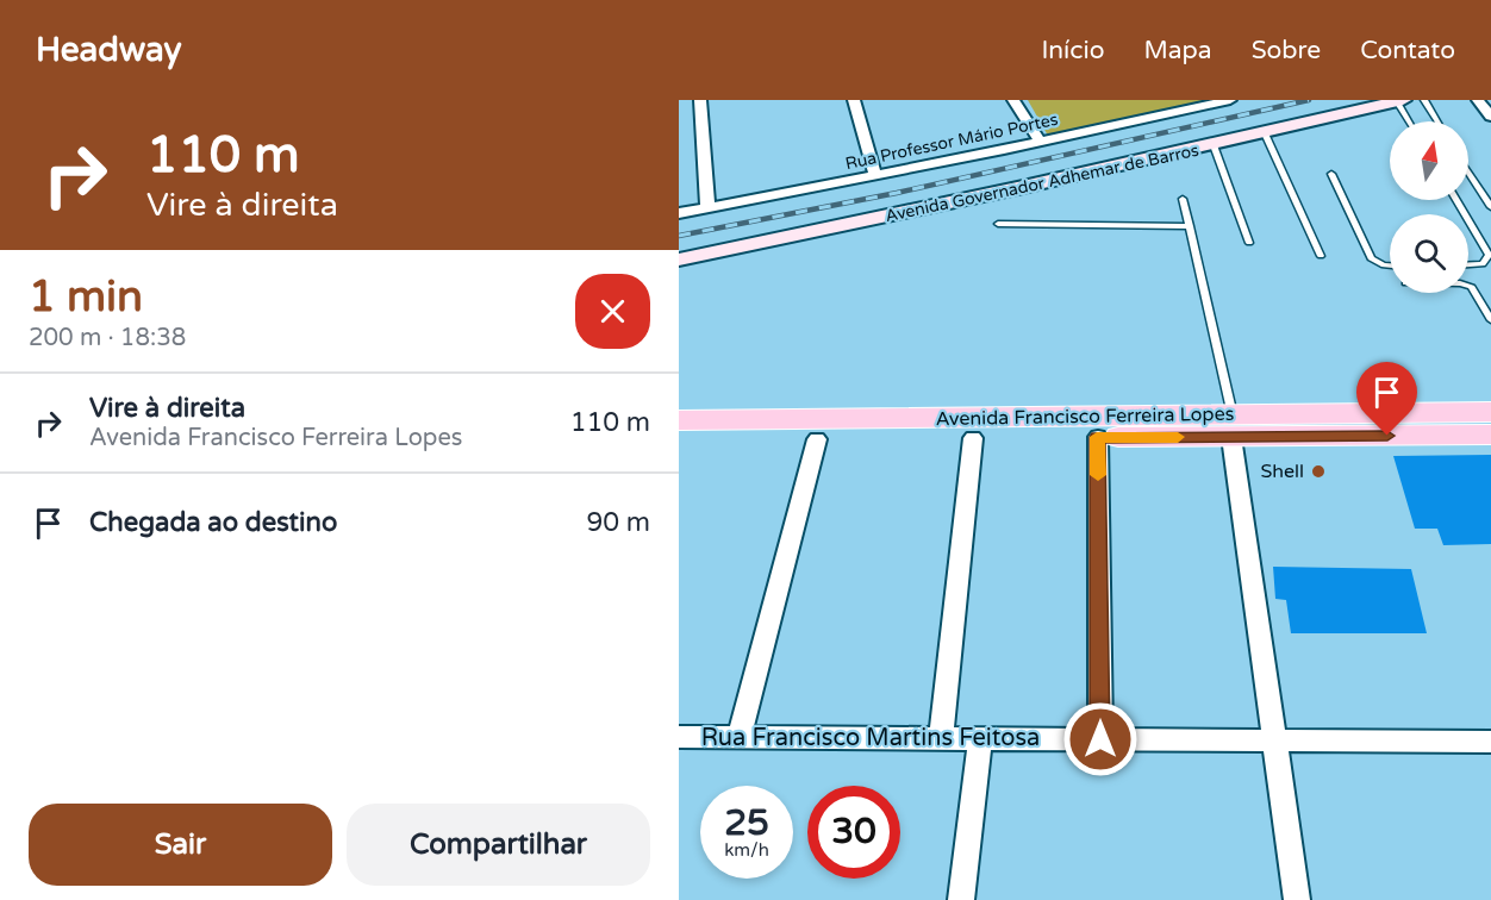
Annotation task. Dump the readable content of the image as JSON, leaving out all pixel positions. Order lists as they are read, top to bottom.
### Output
{
  "streets": {
    "main road": ["Avenida Governador Adhemar de Barros", "Avenida Francisco Ferreira Lopes"],
    "street": ["Rua Professor Mário Portes", "Rua Francisco Martins Feitosa"]
  },
  "places": ["Shell"],
  "north": "top",
  "page": {
    "header": "Headway",
    "nav": [
      "Início",
      "Mapa",
      "Sobre",
      "Contato"
    ],
    "turn": ["110 m", "Vire à direita"],
    "heading": ["1 min", "200 m · 18:38"],
    "list": [
      {
        "name": "Vire à direita",
        "note": "Avenida Francisco Ferreira Lopes",
        "value": "110 m"
      },
      {
        "name": "Chegada ao destino",
        "value": "90 m"
      }
    ],
    "speed": "25 km/h",
    "limit": "30",
    "buttons": ["Sair", "Compartilhar"]
  }
}
